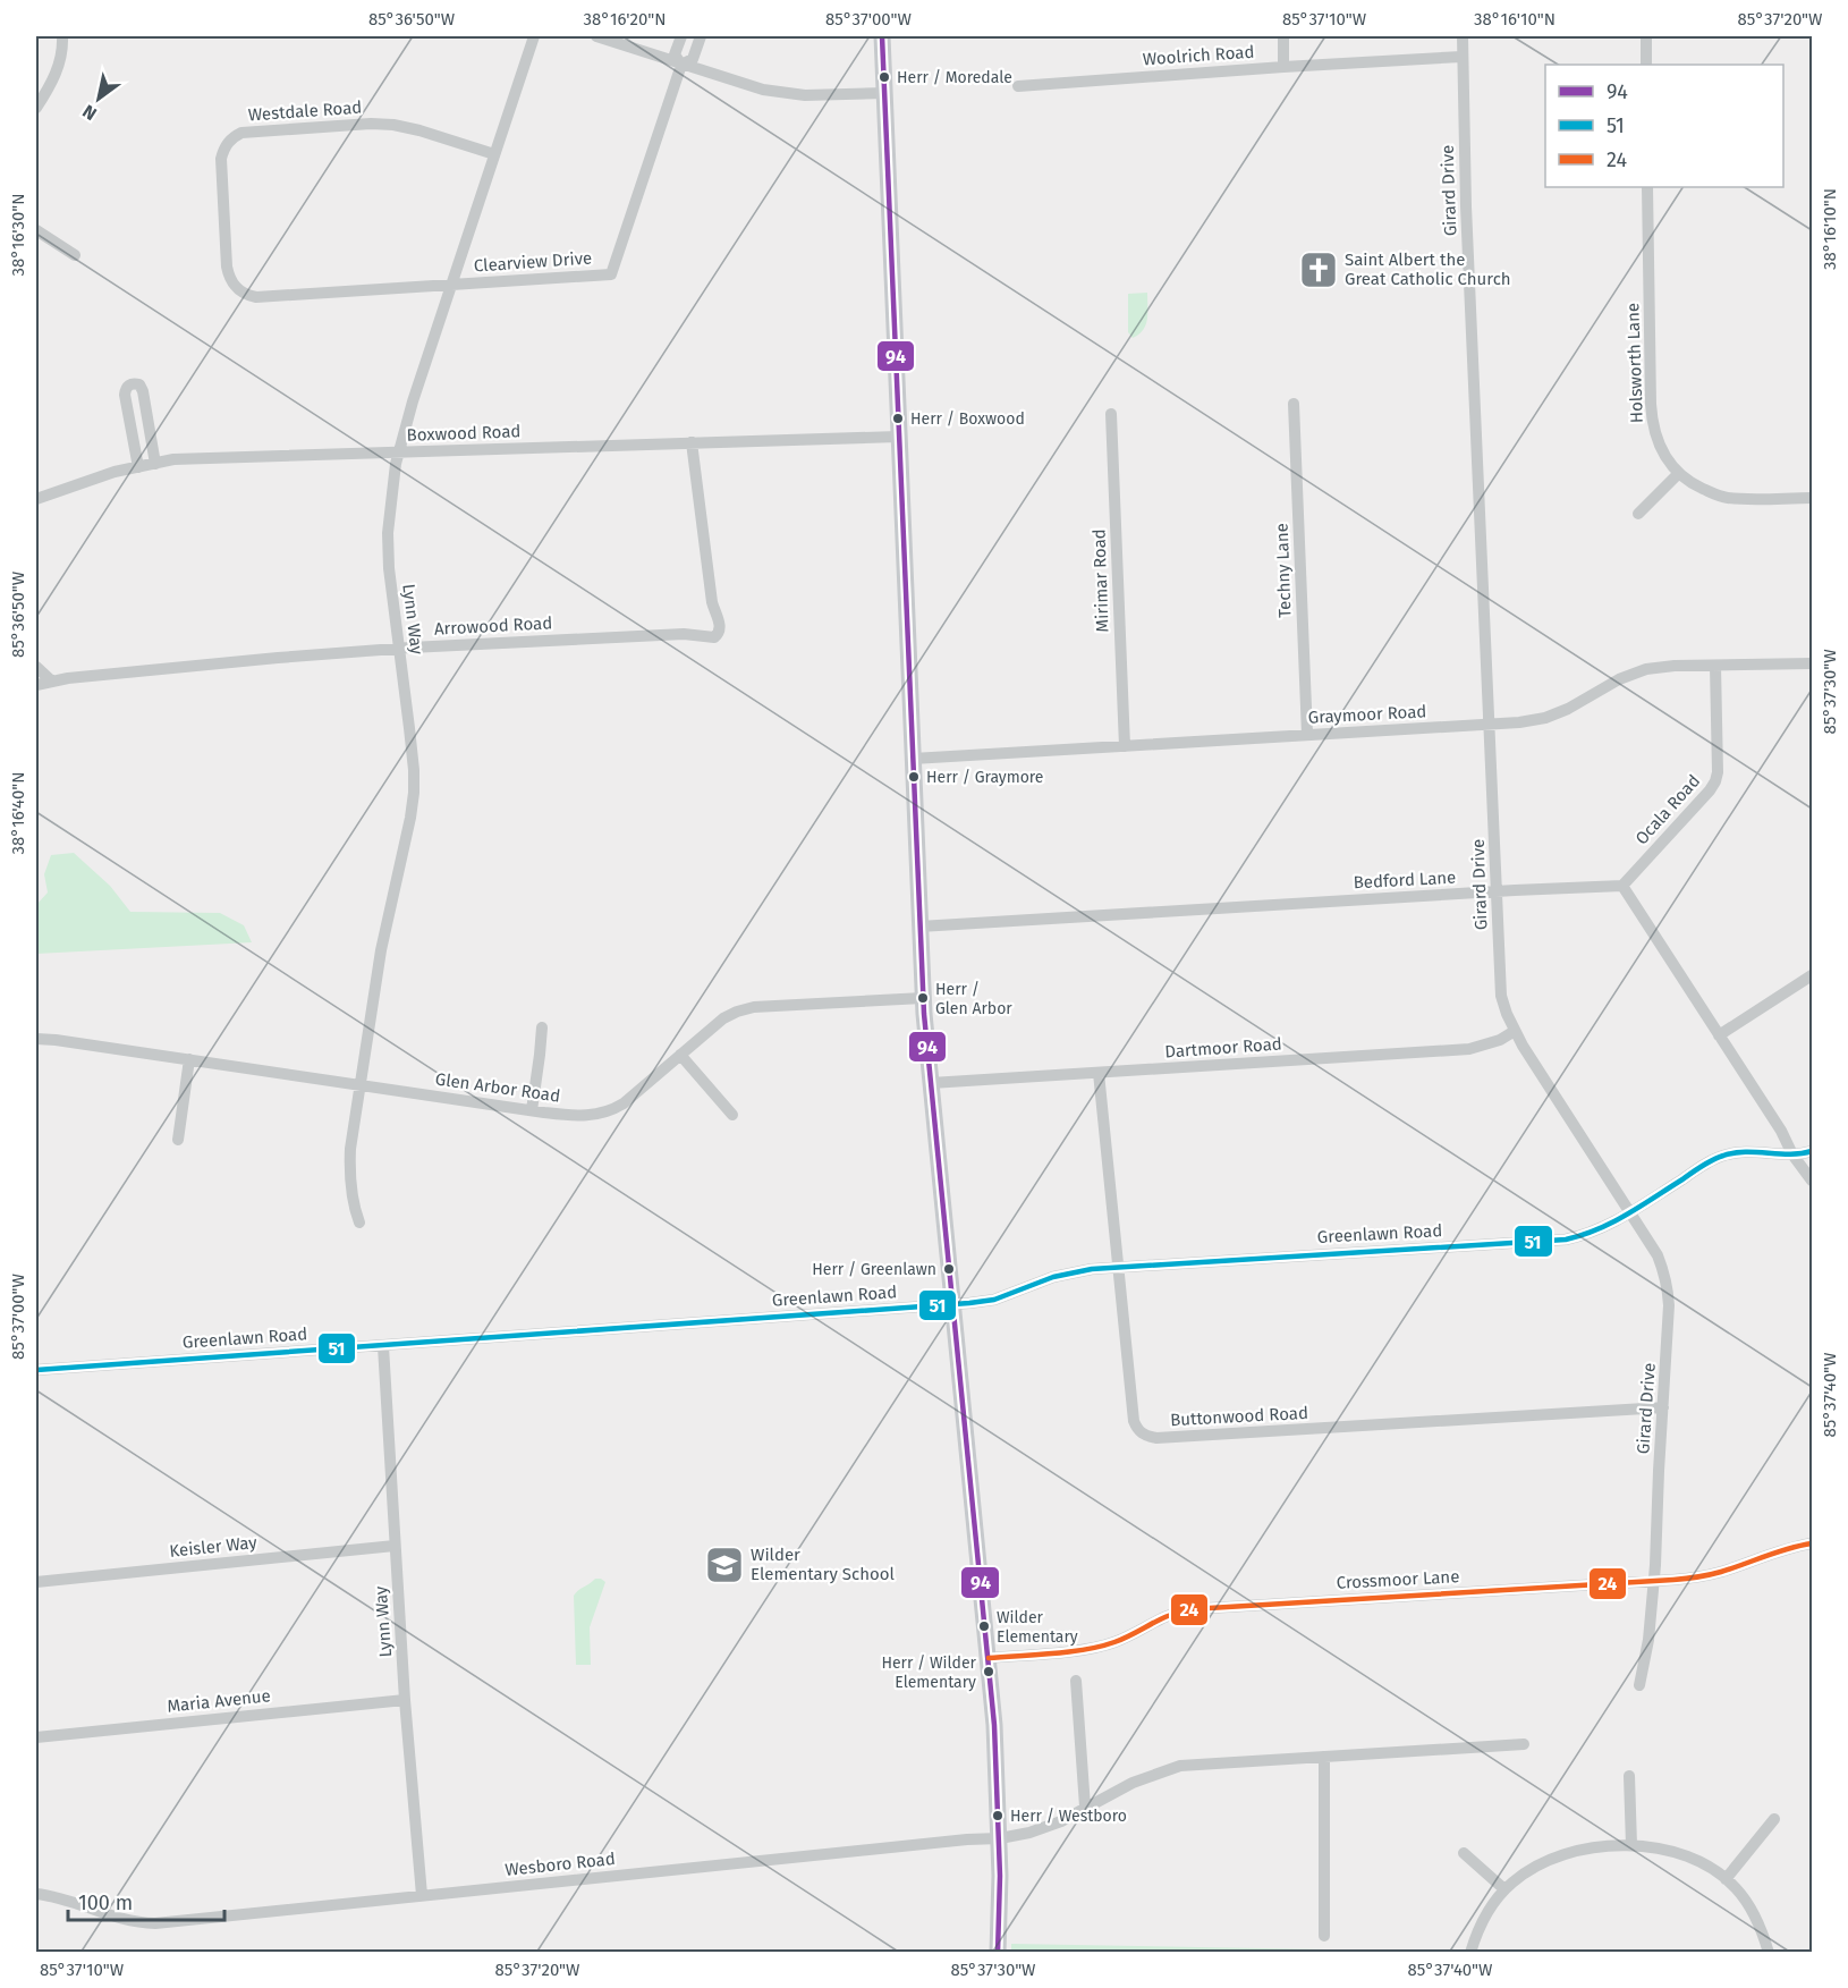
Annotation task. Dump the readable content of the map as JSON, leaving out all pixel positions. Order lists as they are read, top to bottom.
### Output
{
  "streets": {
    "street": [
      "Woolrich Road",
      "Westdale Road",
      "Girard Drive",
      "Clearview Drive",
      "Holsworth Lane",
      "Boxwood Road",
      "Techny Lane",
      "Mirimar Road",
      "Lynn Way",
      "Arrowood Road",
      "Graymoor Road",
      "Ocala Road",
      "Bedford Lane",
      "Dartmoor Road",
      "Glen Arbor Road",
      "Greenlawn Road",
      "Buttonwood Road",
      "Keisler Way",
      "Crossmoor Lane",
      "Maria Avenue",
      "Wesboro Road"
    ]
  },
  "crossings": [
    ["Woolrich Road", "Girard Drive"],
    ["Westdale Road", "Clearview Drive"],
    ["Westdale Road", "Lynn Way"],
    ["Girard Drive", "Graymoor Road"],
    ["Girard Drive", "Bedford Lane"],
    ["Girard Drive", "Dartmoor Road"],
    ["Girard Drive", "Greenlawn Road"],
    ["Girard Drive", "Buttonwood Road"],
    ["Girard Drive", "Crossmoor Lane"],
    ["Clearview Drive", "Lynn Way"],
    ["Boxwood Road", "Lynn Way"],
    ["Boxwood Road", "Arrowood Road"],
    ["Techny Lane", "Graymoor Road"],
    ["Mirimar Road", "Graymoor Road"],
    ["Lynn Way", "Arrowood Road"],
    ["Lynn Way", "Glen Arbor Road"],
    ["Lynn Way", "Greenlawn Road"],
    ["Lynn Way", "Keisler Way"],
    ["Lynn Way", "Maria Avenue"],
    ["Lynn Way", "Wesboro Road"],
    ["Graymoor Road", "Ocala Road"],
    ["Ocala Road", "Bedford Lane"],
    ["Dartmoor Road", "Buttonwood Road"],
    ["Greenlawn Road", "Buttonwood Road"]
  ],
  "places": {
    "other": [
      "Herr / Moredale",
      "Herr / Boxwood",
      "Herr / Graymore",
      "Herr / Glen Arbor",
      "Herr / Greenlawn",
      "Wilder Elementary",
      "Herr / Wilder Elementary",
      "Herr / Westboro"
    ],
    "church": ["Saint Albert the Great Catholic Church"],
    "school or university": ["Wilder Elementary School"]
  },
  "lines": ["transit line 94", "transit line 51", "transit line 24"],
  "legend": ["94", "51", "24"],
  "scale_bar": "100 m",
  "north": "bottom left",
  "coordinates": [
    "85°36'50\"W",
    "38°16'20\"N",
    "85°37'00\"W",
    "85°37'10\"W",
    "38°16'10\"N",
    "85°37'20\"W",
    "38°16'30\"N",
    "85°37'30\"W",
    "38°16'40\"N",
    "85°37'40\"W"
  ]
}
